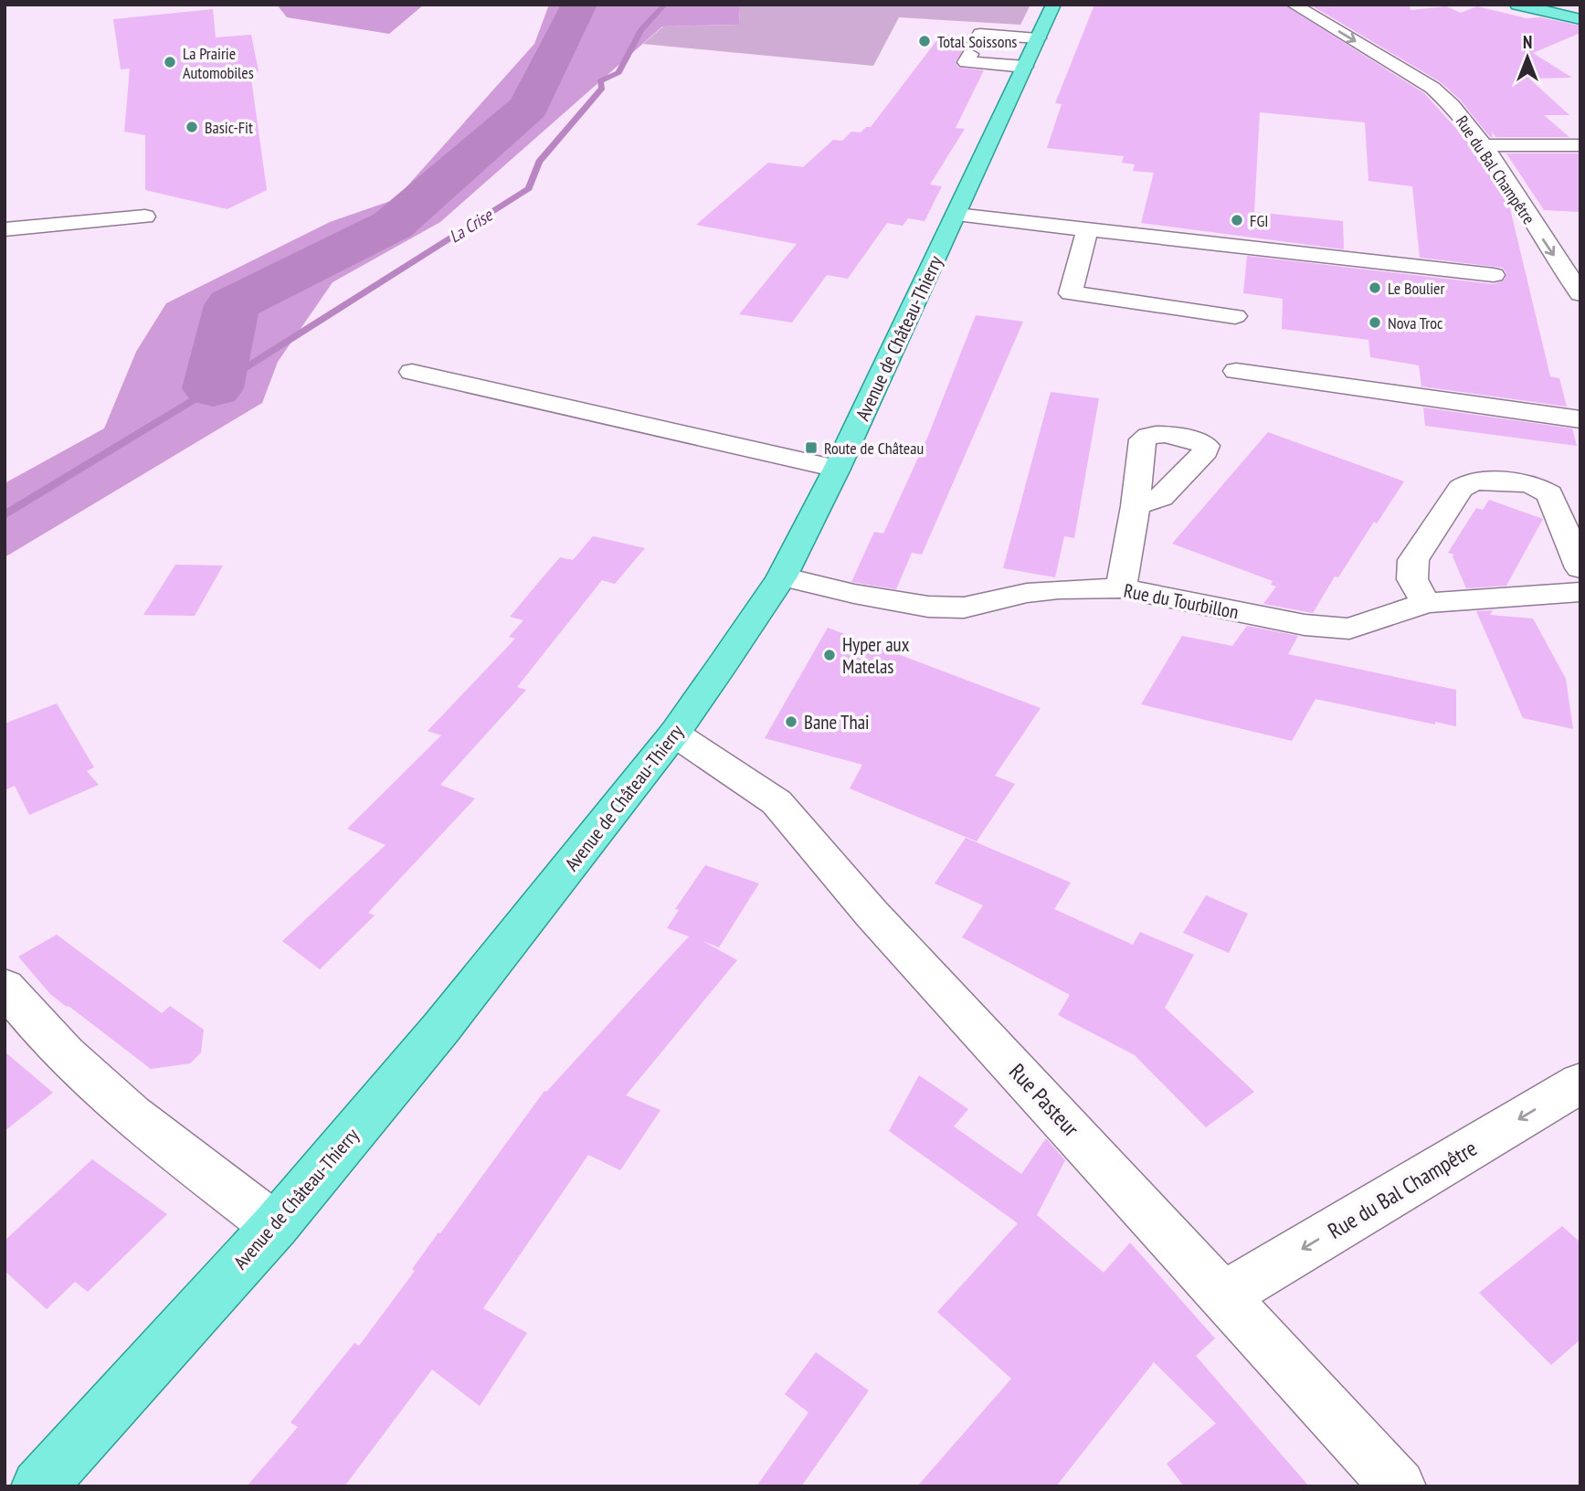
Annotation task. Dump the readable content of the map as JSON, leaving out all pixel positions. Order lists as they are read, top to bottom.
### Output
{
  "streets": {
    "main road": ["Avenue de Château-Thierry"],
    "street": ["Rue du Bal Champêtre", "Rue du Tourbillon", "Rue Pasteur"]
  },
  "crossings": [
    ["Rue du Bal Champêtre", "Rue Pasteur"],
    ["Avenue de Château-Thierry", "Rue du Tourbillon"],
    ["Avenue de Château-Thierry", "Rue Pasteur"]
  ],
  "water": ["La Crise"],
  "places": {
    "other": [
      "Total Soissons",
      "La Prairie Automobiles",
      "Basic-Fit",
      "FGI",
      "Le Boulier",
      "Nova Troc",
      "Hyper aux Matelas",
      "Bane Thai"
    ],
    "transit": ["Route de Château"]
  },
  "north": "top"
}
